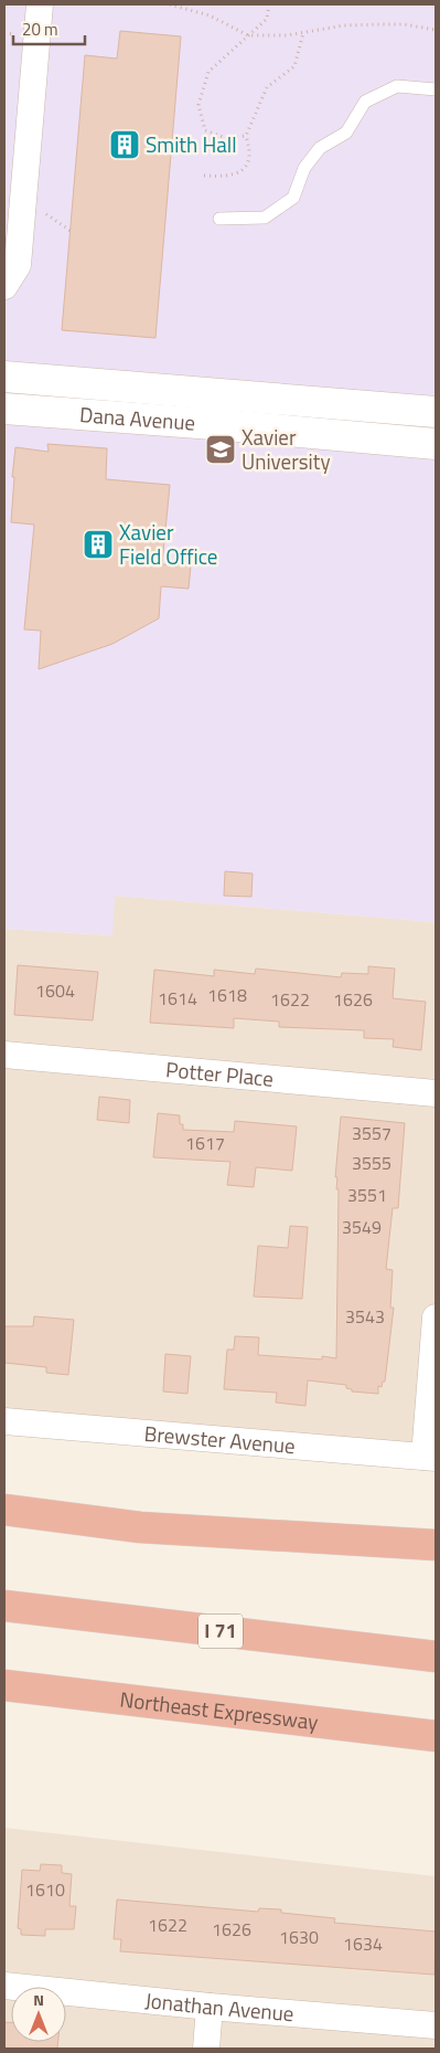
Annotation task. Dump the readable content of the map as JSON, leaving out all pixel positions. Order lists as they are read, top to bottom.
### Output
{
  "streets": {
    "highway": ["I 71", "Northeast Expressway"],
    "street": [
      "Dana Avenue",
      "Potter Place",
      "Brewster Avenue",
      "Jonathan Avenue"
    ]
  },
  "places": {
    "building": ["Smith Hall", "Xavier Field Office"],
    "school or university": ["Xavier University"]
  },
  "house_numbers": [
    "1604",
    "1618",
    "1614",
    "1622",
    "1626",
    "3557",
    "1617",
    "3555",
    "3551",
    "3549",
    "3543",
    "1610",
    "1622",
    "1626",
    "1630",
    "1634"
  ],
  "scale_bar": "20 m",
  "north": "top"
}
